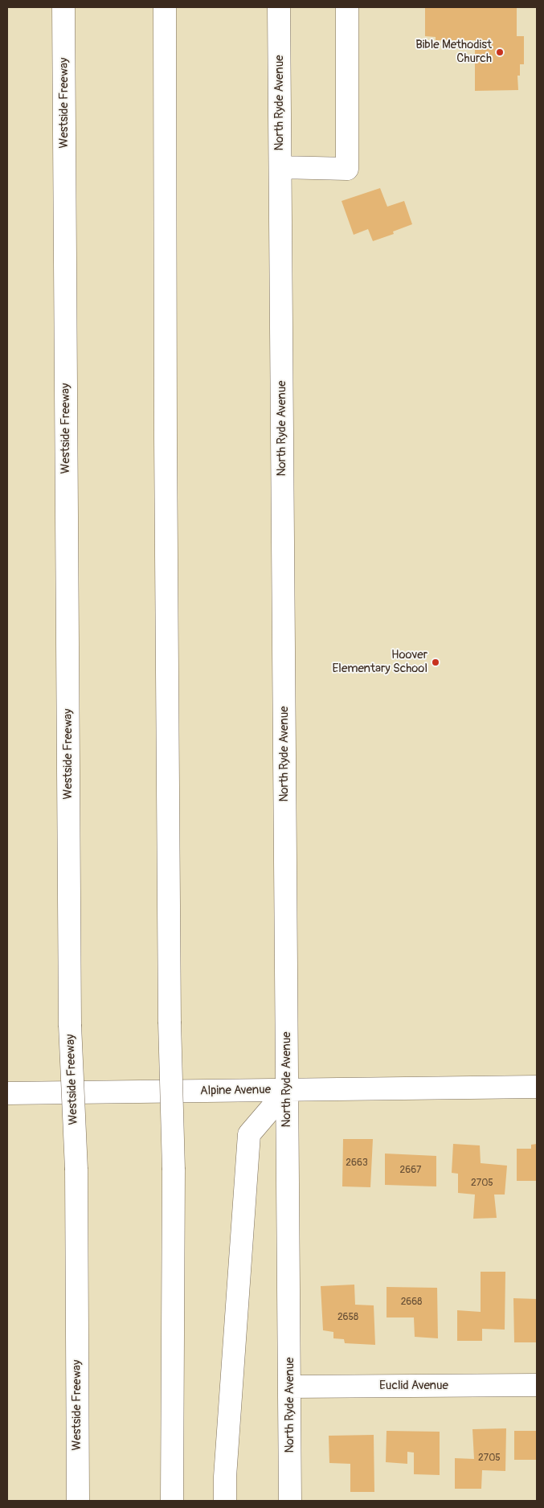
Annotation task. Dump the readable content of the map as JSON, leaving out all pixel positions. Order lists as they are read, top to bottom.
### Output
{
  "streets": {
    "main road": [
      "Westside Freeway",
      "North Ryde Avenue",
      "Alpine Avenue",
      "Euclid Avenue"
    ]
  },
  "crossings": [
    ["North Ryde Avenue", "Alpine Avenue"],
    ["North Ryde Avenue", "Euclid Avenue"]
  ],
  "places": ["Bible Methodist Church", "Hoover Elementary School"],
  "house_numbers": [
    "2663",
    "2667",
    "2705",
    "2668",
    "2658",
    "2705"
  ]
}
